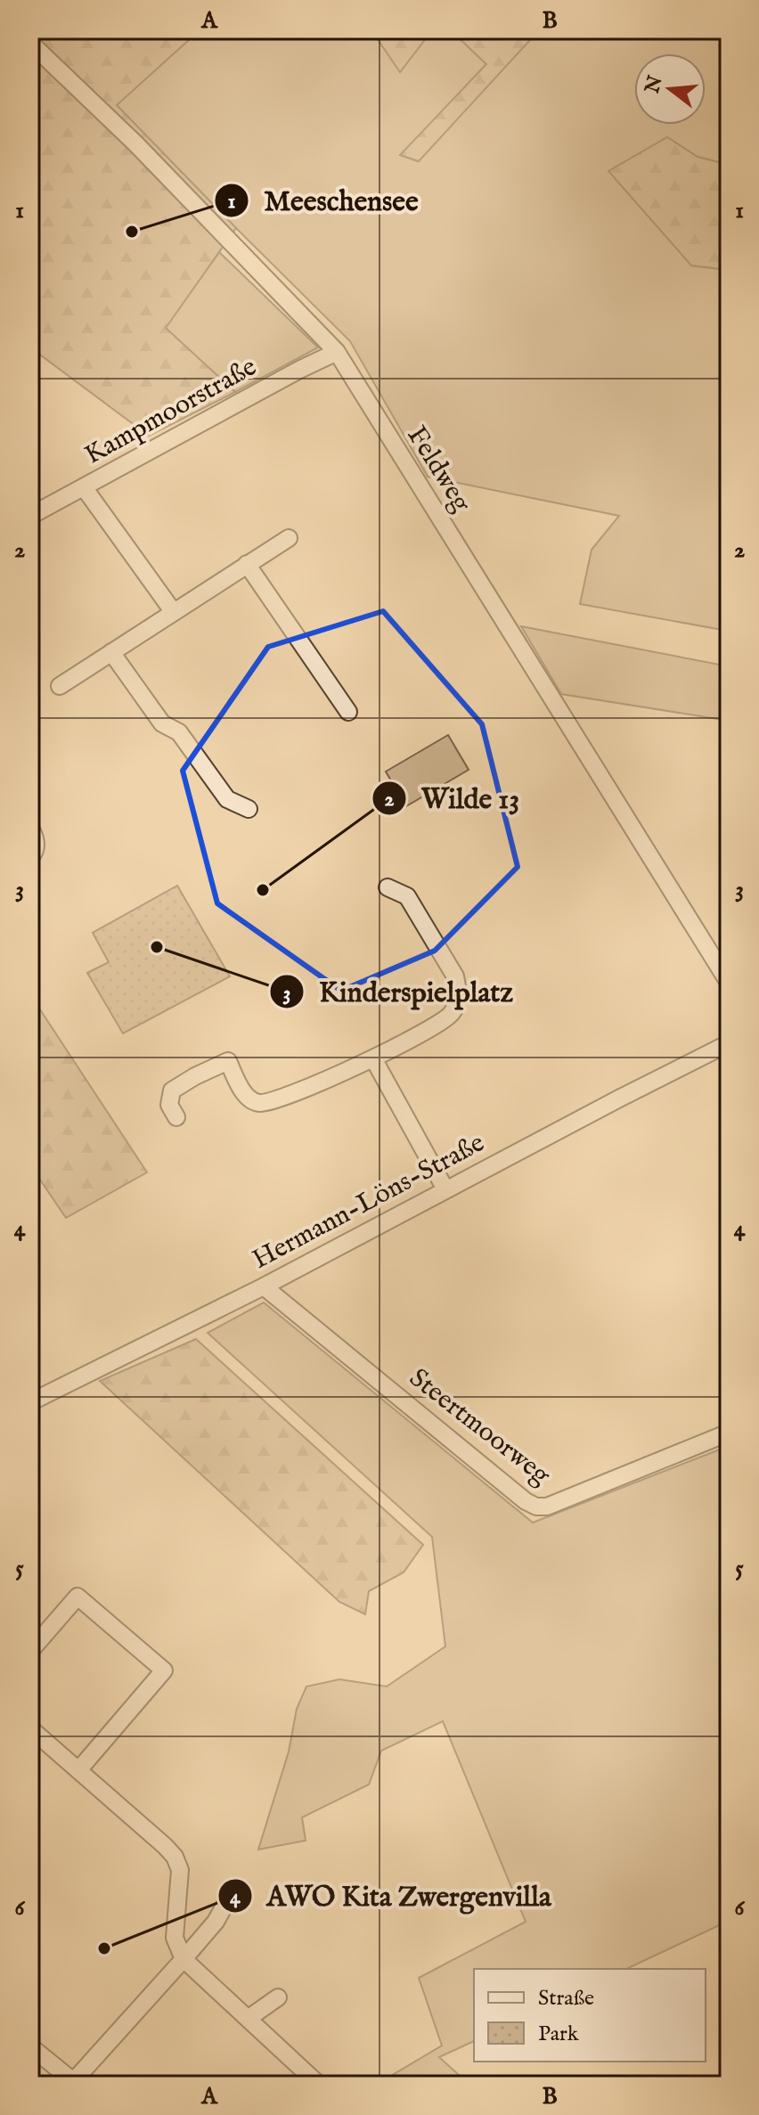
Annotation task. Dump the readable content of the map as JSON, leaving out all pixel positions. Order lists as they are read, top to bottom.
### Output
{
  "streets": {
    "street": [
      "Kampmoorstraße",
      "Feldweg",
      "Hermann-Löns-Straße",
      "Steertmoorweg"
    ]
  },
  "crossings": [
    ["Kampmoorstraße", "Feldweg"],
    ["Hermann-Löns-Straße", "Steertmoorweg"]
  ],
  "places": [
    "Meeschensee",
    "Wilde 13",
    "Kinderspielplatz",
    "AWO Kita Zwergenvilla"
  ],
  "legend": ["Straße", "Park"],
  "north": "left",
  "grid": {
    "columns": ["A", "B"],
    "rows": [
      "1",
      "2",
      "3",
      "4",
      "5",
      "6"
    ]
  }
}
